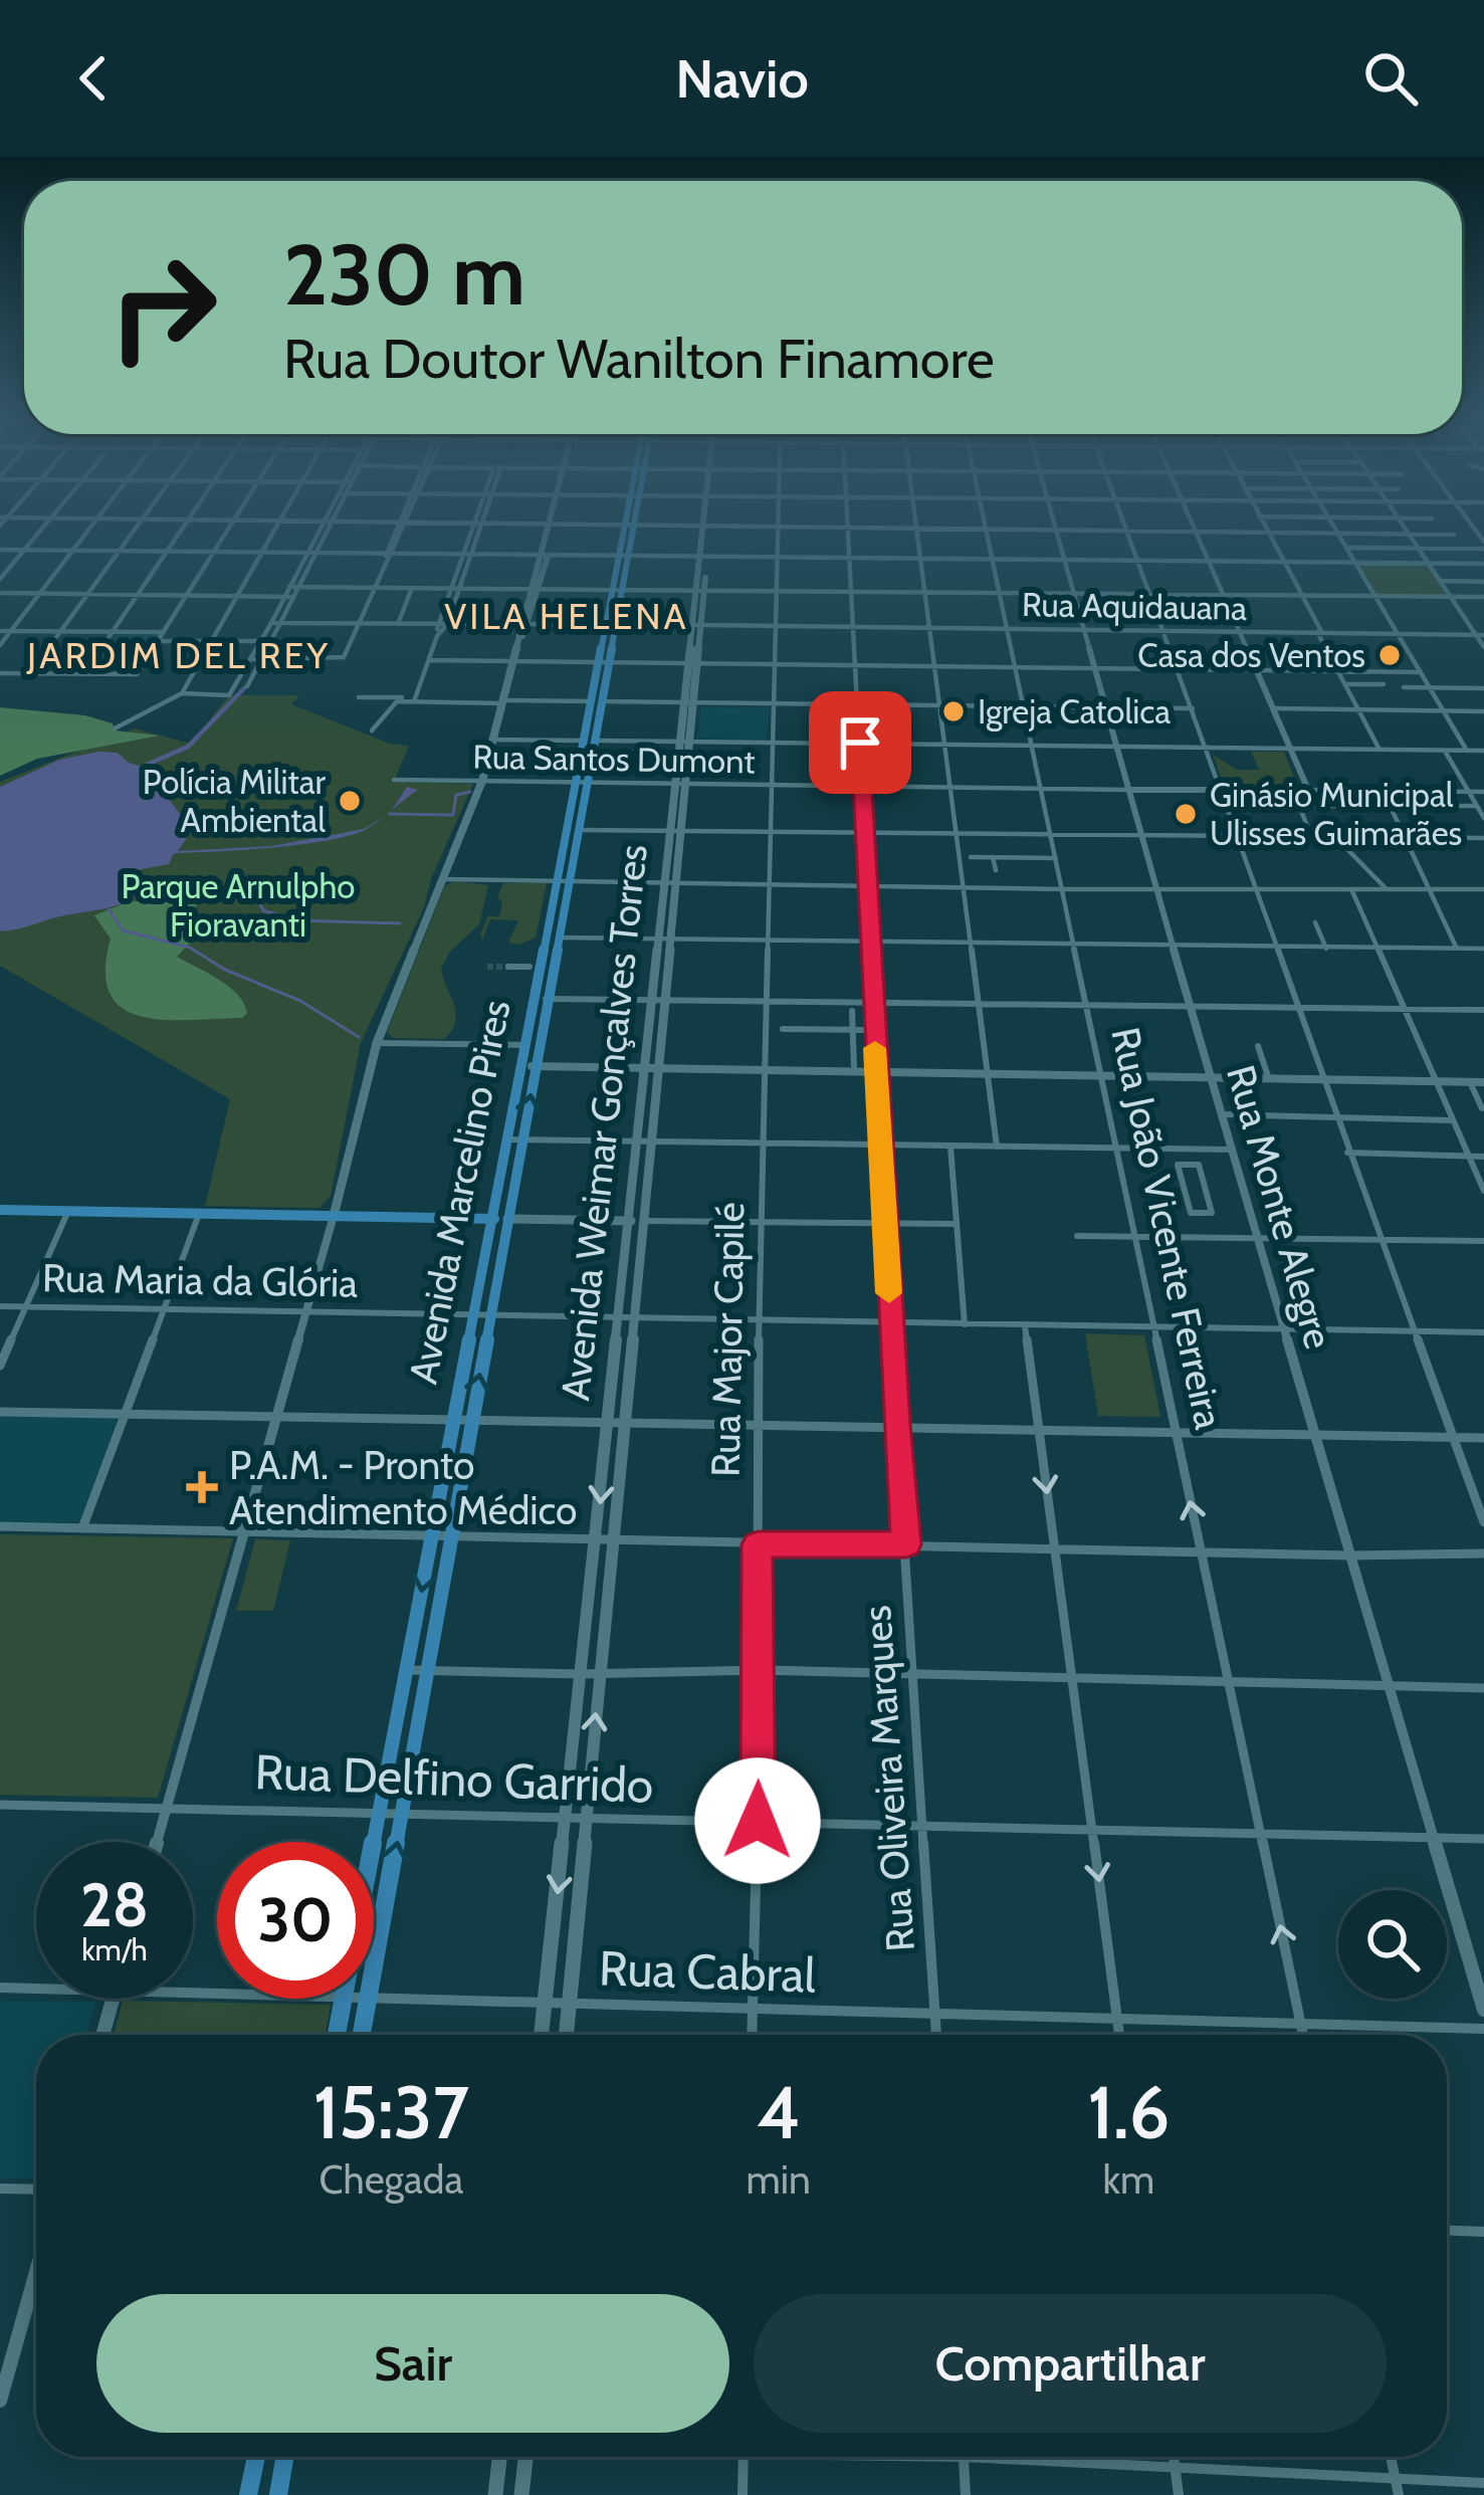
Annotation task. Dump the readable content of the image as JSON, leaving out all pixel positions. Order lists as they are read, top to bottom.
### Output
{
  "streets": {
    "main road": ["Avenida Weimar Gonçalves Torres", "Avenida Marcelino Pires"],
    "street": [
      "Rua Aquidauana",
      "Rua Santos Dumont",
      "Rua Monte Alegre",
      "Rua João Vicente Ferreira",
      "Rua Maria da Glória",
      "Rua Major Capilé",
      "Rua Delfino Garrido",
      "Rua Oliveira Marques",
      "Rua Cabral"
    ]
  },
  "crossings": [
    ["Rua Aquidauana", "Avenida Weimar Gonçalves Torres"],
    ["Rua Aquidauana", "Avenida Marcelino Pires"],
    ["Rua Aquidauana", "Rua Monte Alegre"],
    ["Rua Aquidauana", "Rua João Vicente Ferreira"],
    ["Rua Aquidauana", "Rua Major Capilé"],
    ["Rua Aquidauana", "Rua Oliveira Marques"],
    ["Rua Santos Dumont", "Avenida Weimar Gonçalves Torres"],
    ["Rua Santos Dumont", "Avenida Marcelino Pires"],
    ["Rua Santos Dumont", "Rua Monte Alegre"],
    ["Rua Santos Dumont", "Rua João Vicente Ferreira"],
    ["Rua Santos Dumont", "Rua Major Capilé"],
    ["Rua Santos Dumont", "Rua Oliveira Marques"],
    ["Avenida Weimar Gonçalves Torres", "Rua Maria da Glória"],
    ["Avenida Weimar Gonçalves Torres", "Rua Delfino Garrido"],
    ["Avenida Weimar Gonçalves Torres", "Rua Cabral"],
    ["Avenida Marcelino Pires", "Rua Maria da Glória"],
    ["Avenida Marcelino Pires", "Rua Delfino Garrido"],
    ["Rua Monte Alegre", "Rua Maria da Glória"],
    ["Rua Monte Alegre", "Rua Delfino Garrido"],
    ["Rua João Vicente Ferreira", "Rua Maria da Glória"],
    ["Rua João Vicente Ferreira", "Rua Delfino Garrido"],
    ["Rua João Vicente Ferreira", "Rua Cabral"],
    ["Rua Maria da Glória", "Rua Major Capilé"],
    ["Rua Maria da Glória", "Rua Oliveira Marques"],
    ["Rua Major Capilé", "Rua Delfino Garrido"],
    ["Rua Major Capilé", "Rua Cabral"],
    ["Rua Delfino Garrido", "Rua Oliveira Marques"],
    ["Rua Oliveira Marques", "Rua Cabral"]
  ],
  "districts": ["VILA HELENA", "JARDIM DEL REY"],
  "parks": ["Parque Arnulpho Fioravanti"],
  "places": {
    "other": [
      "Casa dos Ventos",
      "Igreja Catolica",
      "Polícia Militar Ambiental",
      "Ginásio Municipal Ulisses Guimarães"
    ],
    "health": ["P.A.M. - Pronto Atendimento Médico"]
  },
  "page": {
    "header": "Navio",
    "turn": ["230 m", "Rua Doutor Wanilton Finamore"],
    "speed": "28 km/h",
    "limit": "30",
    "eta": [
      "15:37",
      "Chegada",
      "4",
      "min",
      "1.6",
      "km"
    ],
    "buttons": ["Sair", "Compartilhar"]
  }
}
